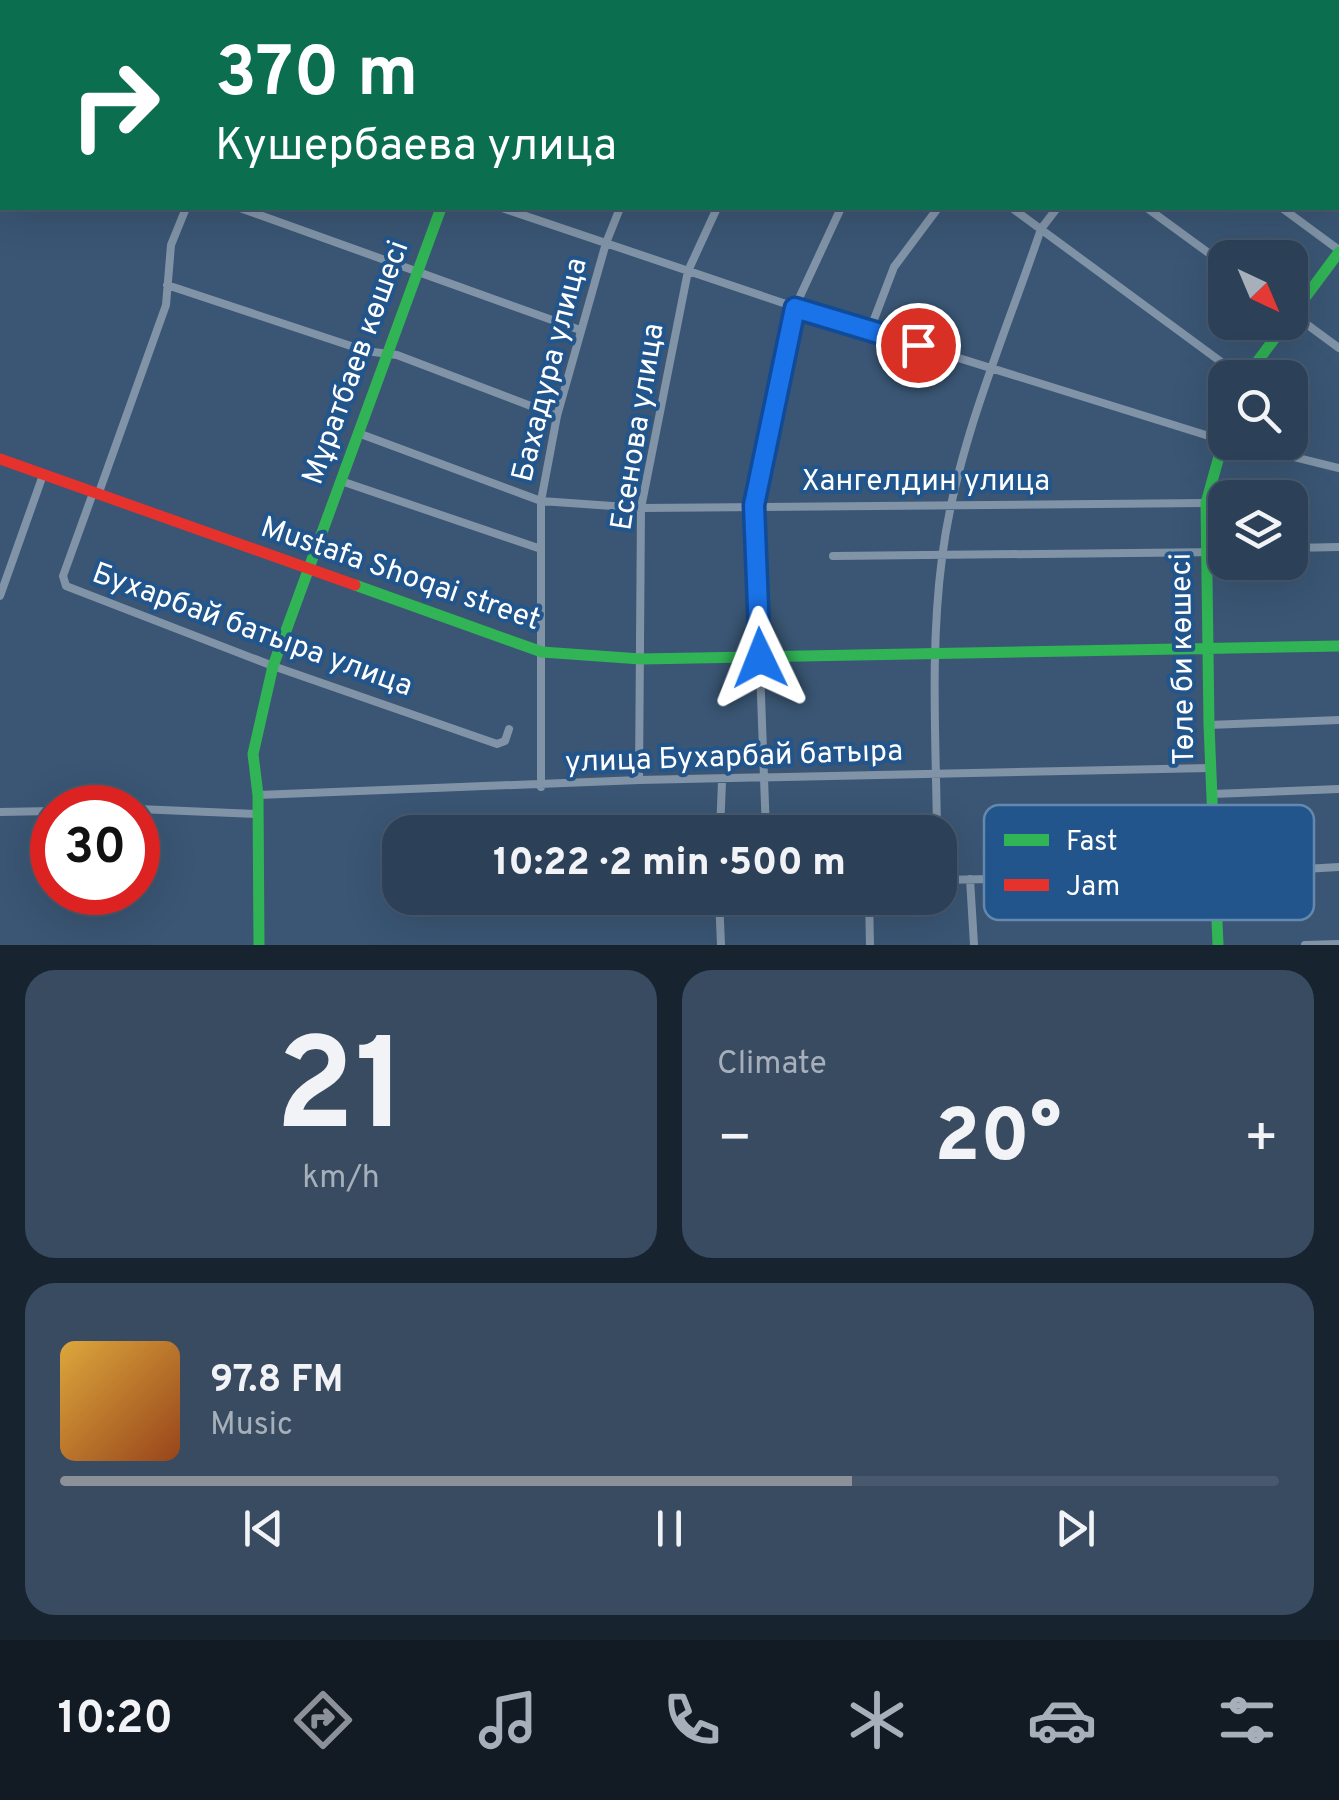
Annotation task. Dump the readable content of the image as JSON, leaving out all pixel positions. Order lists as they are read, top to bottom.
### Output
{
  "streets": {
    "street": [
      "Мұратбаев көшесі",
      "Бахадура улица",
      "Есенова улица",
      "Хангелдин улица",
      "Mustafa Shoqai street",
      "Бухарбай батыра улица",
      "Төле би көшесі",
      "улица Бухарбай батыра"
    ]
  },
  "crossings": [
    ["Мұратбаев көшесі", "Хангелдин улица"],
    ["Мұратбаев көшесі", "Mustafa Shoqai street"],
    ["Мұратбаев көшесі", "Бухарбай батыра улица"],
    ["Мұратбаев көшесі", "улица Бухарбай батыра"],
    ["Бахадура улица", "Хангелдин улица"],
    ["Бахадура улица", "Mustafa Shoqai street"],
    ["Бахадура улица", "улица Бухарбай батыра"],
    ["Есенова улица", "Хангелдин улица"],
    ["Есенова улица", "Mustafa Shoqai street"],
    ["Есенова улица", "улица Бухарбай батыра"],
    ["Хангелдин улица", "Төле би көшесі"],
    ["Mustafa Shoqai street", "Бухарбай батыра улица"],
    ["Mustafa Shoqai street", "Төле би көшесі"],
    ["Төле би көшесі", "улица Бухарбай батыра"]
  ],
  "legend": ["Fast", "Jam"],
  "north": "bottom right",
  "page": {
    "turn": ["370 m", "Кушербаева улица"],
    "limit": "30",
    "trip": "10:22 · 2 min · 500 m",
    "tile": [
      ["21", "km/h"],
      "Climate"
    ],
    "heat": ["−", "20°", "+"],
    "song": ["97.8 FM", "Music"],
    "tabs": "10:20"
  }
}
